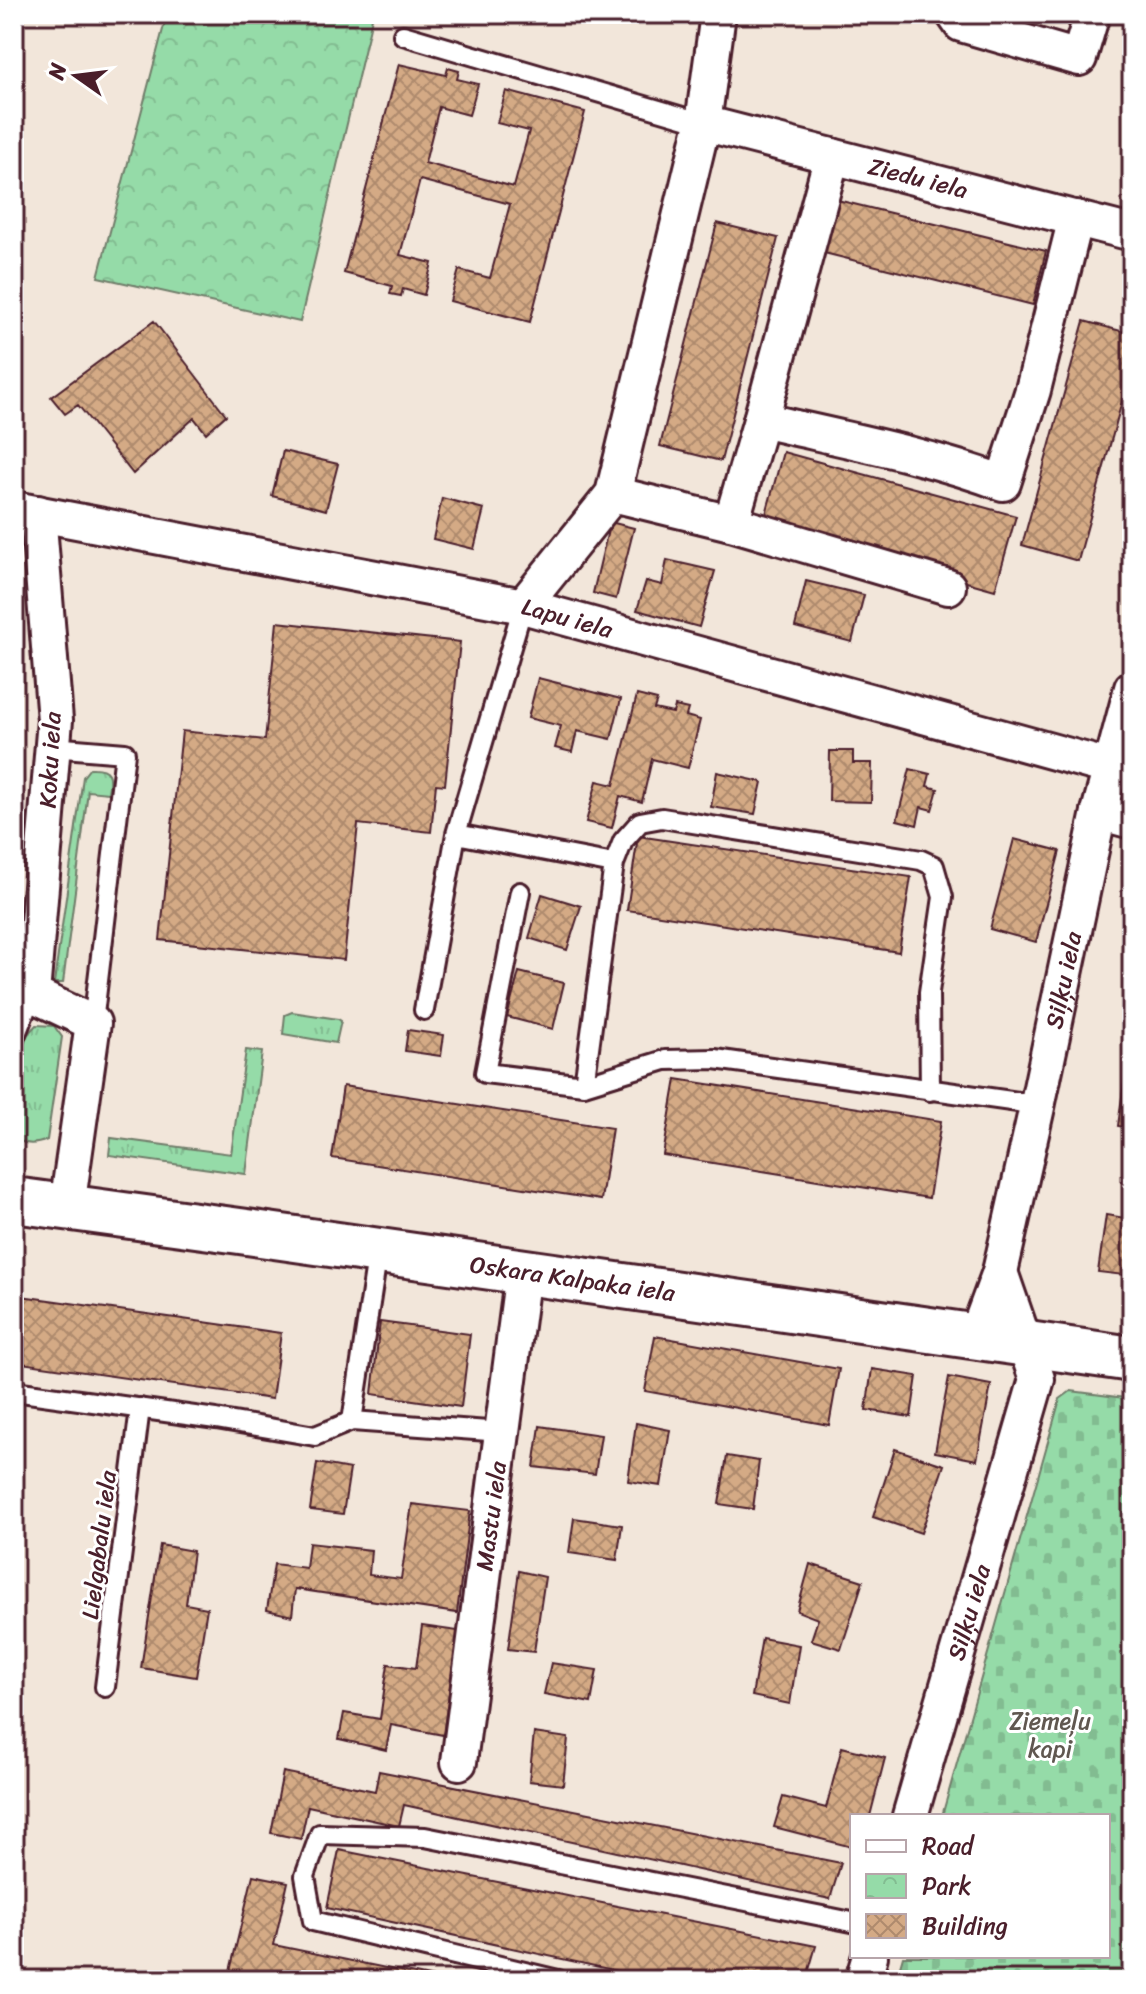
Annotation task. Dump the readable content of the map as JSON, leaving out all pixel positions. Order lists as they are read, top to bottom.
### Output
{
  "streets": {
    "main road": ["Oskara Kalpaka iela"],
    "street": [
      "Ziedu iela",
      "Lapu iela",
      "Koku iela",
      "Siļķu iela",
      "Mastu iela"
    ],
    "lane": ["Lielgabalu iela"]
  },
  "crossings": [
    ["Lapu iela", "Koku iela"],
    ["Lapu iela", "Siļķu iela"],
    ["Siļķu iela", "Oskara Kalpaka iela"],
    ["Oskara Kalpaka iela", "Mastu iela"]
  ],
  "parks": ["Ziemeļu kapi"],
  "legend": ["Road", "Park", "Building"],
  "north": "left"
}
